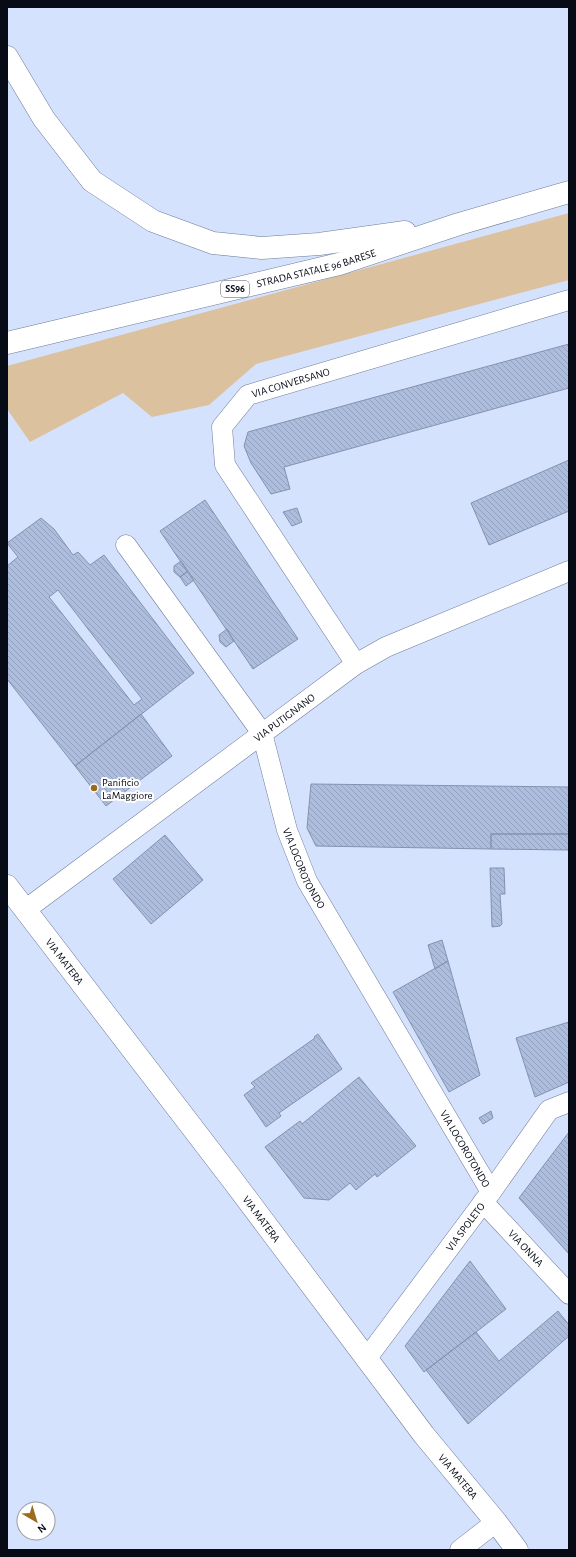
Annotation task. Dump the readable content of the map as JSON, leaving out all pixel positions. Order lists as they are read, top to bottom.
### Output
{
  "streets": {
    "main road": ["STRADA STATALE 96 BARESE", "SS96", "VIA MATERA"],
    "street": [
      "VIA CONVERSANO",
      "VIA PUTIGNANO",
      "VIA LOCOROTONDO",
      "VIA SPOLETO",
      "VIA ONNA"
    ]
  },
  "crossings": [
    ["STRADA STATALE 96 BARESE", "SS96"],
    ["VIA CONVERSANO", "VIA PUTIGNANO"],
    ["VIA PUTIGNANO", "VIA LOCOROTONDO"],
    ["VIA PUTIGNANO", "VIA MATERA"],
    ["VIA LOCOROTONDO", "VIA SPOLETO"],
    ["VIA LOCOROTONDO", "VIA ONNA"],
    ["VIA MATERA", "VIA SPOLETO"],
    ["VIA SPOLETO", "VIA ONNA"]
  ],
  "places": ["Panificio LaMaggiore"],
  "north": "bottom right"
}
